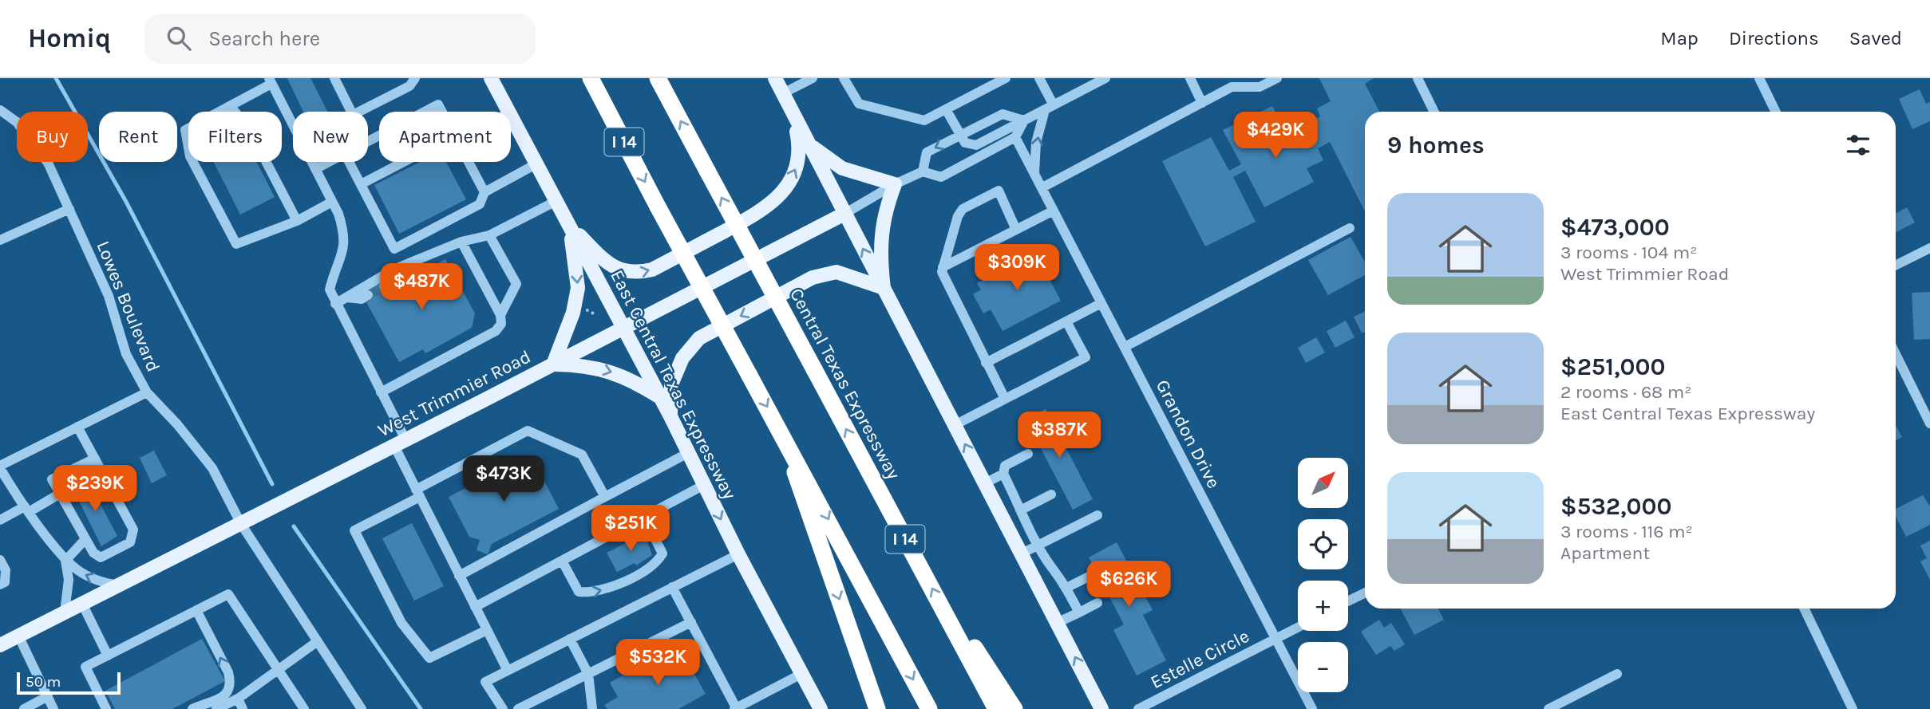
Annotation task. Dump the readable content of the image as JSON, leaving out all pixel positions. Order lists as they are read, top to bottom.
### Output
{
  "streets": {
    "highway": ["I 14", "Central Texas Expressway"],
    "main road": ["East Central Texas Expressway", "West Trimmier Road"],
    "street": ["Lowes Boulevard", "Grandon Drive", "Estelle Circle"]
  },
  "crossings": [
    ["Lowes Boulevard", "West Trimmier Road"],
    ["East Central Texas Expressway", "West Trimmier Road"],
    ["West Trimmier Road", "Grandon Drive"],
    ["Grandon Drive", "Estelle Circle"]
  ],
  "scale_bar": "50 m",
  "north": "top right",
  "page": {
    "header": "Homiq",
    "search": "Search here",
    "nav": ["Map", "Directions", "Saved"],
    "price": [
      "$429K",
      "$309K",
      "$487K",
      "$387K",
      "$473K",
      "$239K",
      "$251K",
      "$626K",
      "$532K"
    ],
    "chip": [
      "Buy",
      "Rent",
      "Filters",
      "New",
      "Apartment"
    ],
    "heading": "9 homes",
    "list": [
      {
        "name": "$473,000",
        "note": "3 rooms · 104 m² · West Trimmier Road"
      },
      {
        "name": "$251,000",
        "note": "2 rooms · 68 m² · East Central Texas Expressway"
      },
      {
        "name": "$532,000",
        "note": "3 rooms · 116 m² · Apartment"
      }
    ],
    "map_buttons": ["+", "−"],
    "scale": "50 m"
  }
}
